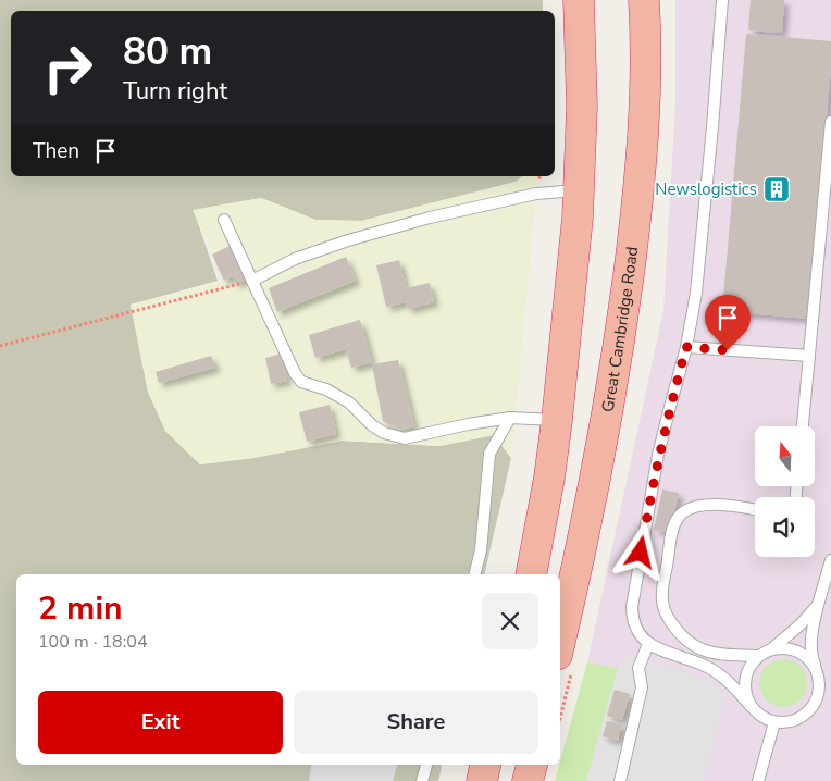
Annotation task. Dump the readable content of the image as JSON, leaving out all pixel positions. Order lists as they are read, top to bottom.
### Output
{
  "streets": {
    "highway": ["Great Cambridge Road"]
  },
  "places": {
    "building": ["Newslogistics"]
  },
  "north": "top",
  "page": {
    "turn": ["80 m", "Turn right"],
    "then": "Then",
    "heading": ["2 min", "100 m · 18:04"],
    "buttons": ["Exit", "Share"]
  }
}
